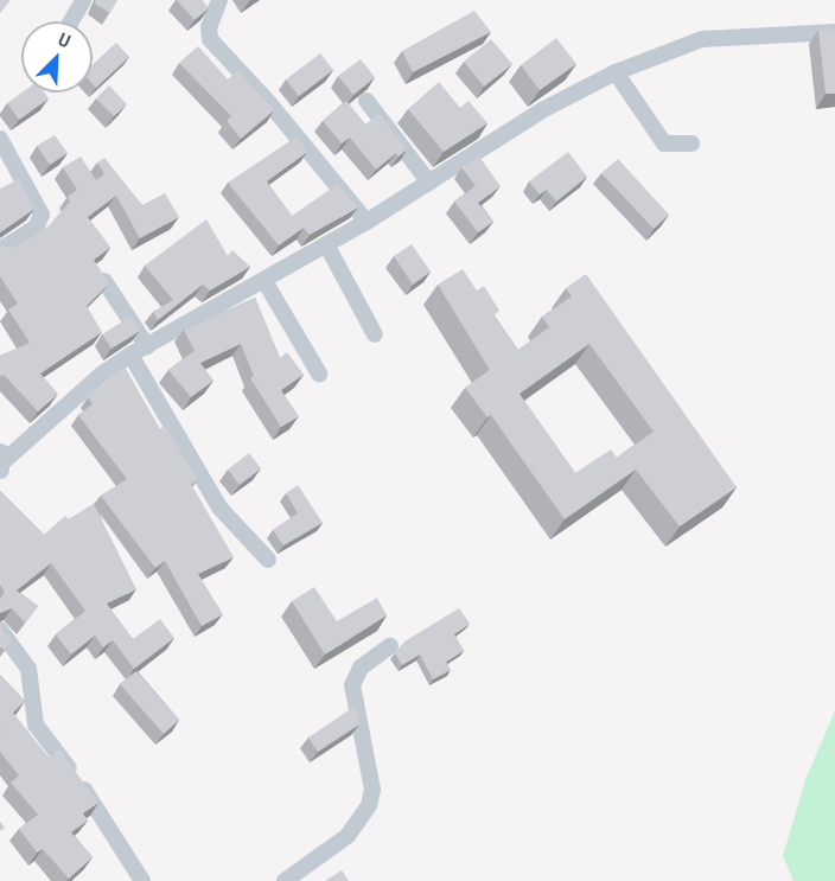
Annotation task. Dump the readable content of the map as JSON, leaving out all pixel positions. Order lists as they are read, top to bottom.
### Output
{
  "north": "top right"
}
